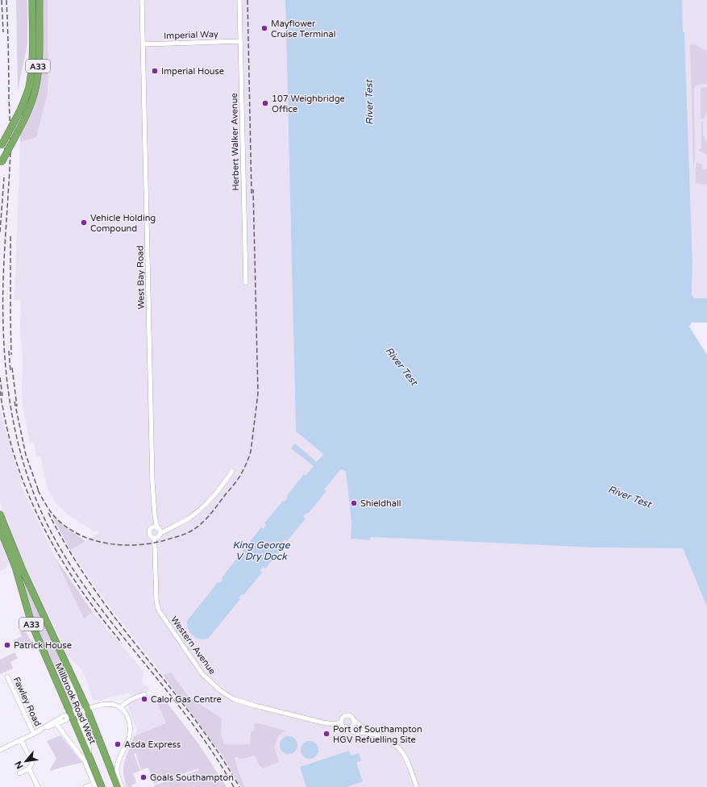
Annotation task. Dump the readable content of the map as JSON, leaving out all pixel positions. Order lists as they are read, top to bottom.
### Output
{
  "streets": {
    "highway": ["A33", "Millbrook Road West"],
    "street": [
      "Imperial Way",
      "Herbert Walker Avenue",
      "West Bay Road",
      "Western Avenue",
      "Fawley Road"
    ]
  },
  "crossings": [
    ["Imperial Way", "Herbert Walker Avenue"],
    ["Imperial Way", "West Bay Road"],
    ["West Bay Road", "Western Avenue"]
  ],
  "water": ["River Test", "King George V Dry Dock"],
  "places": [
    "Mayflower Cruise Terminal",
    "Imperial House",
    "107 Weighbridge Office",
    "Vehicle Holding Compound",
    "Shieldhall",
    "Patrick House",
    "Calor Gas Centre",
    "Port of Southampton HGV Refuelling Site",
    "Asda Express",
    "Goals Southampton"
  ],
  "north": "bottom left"
}
